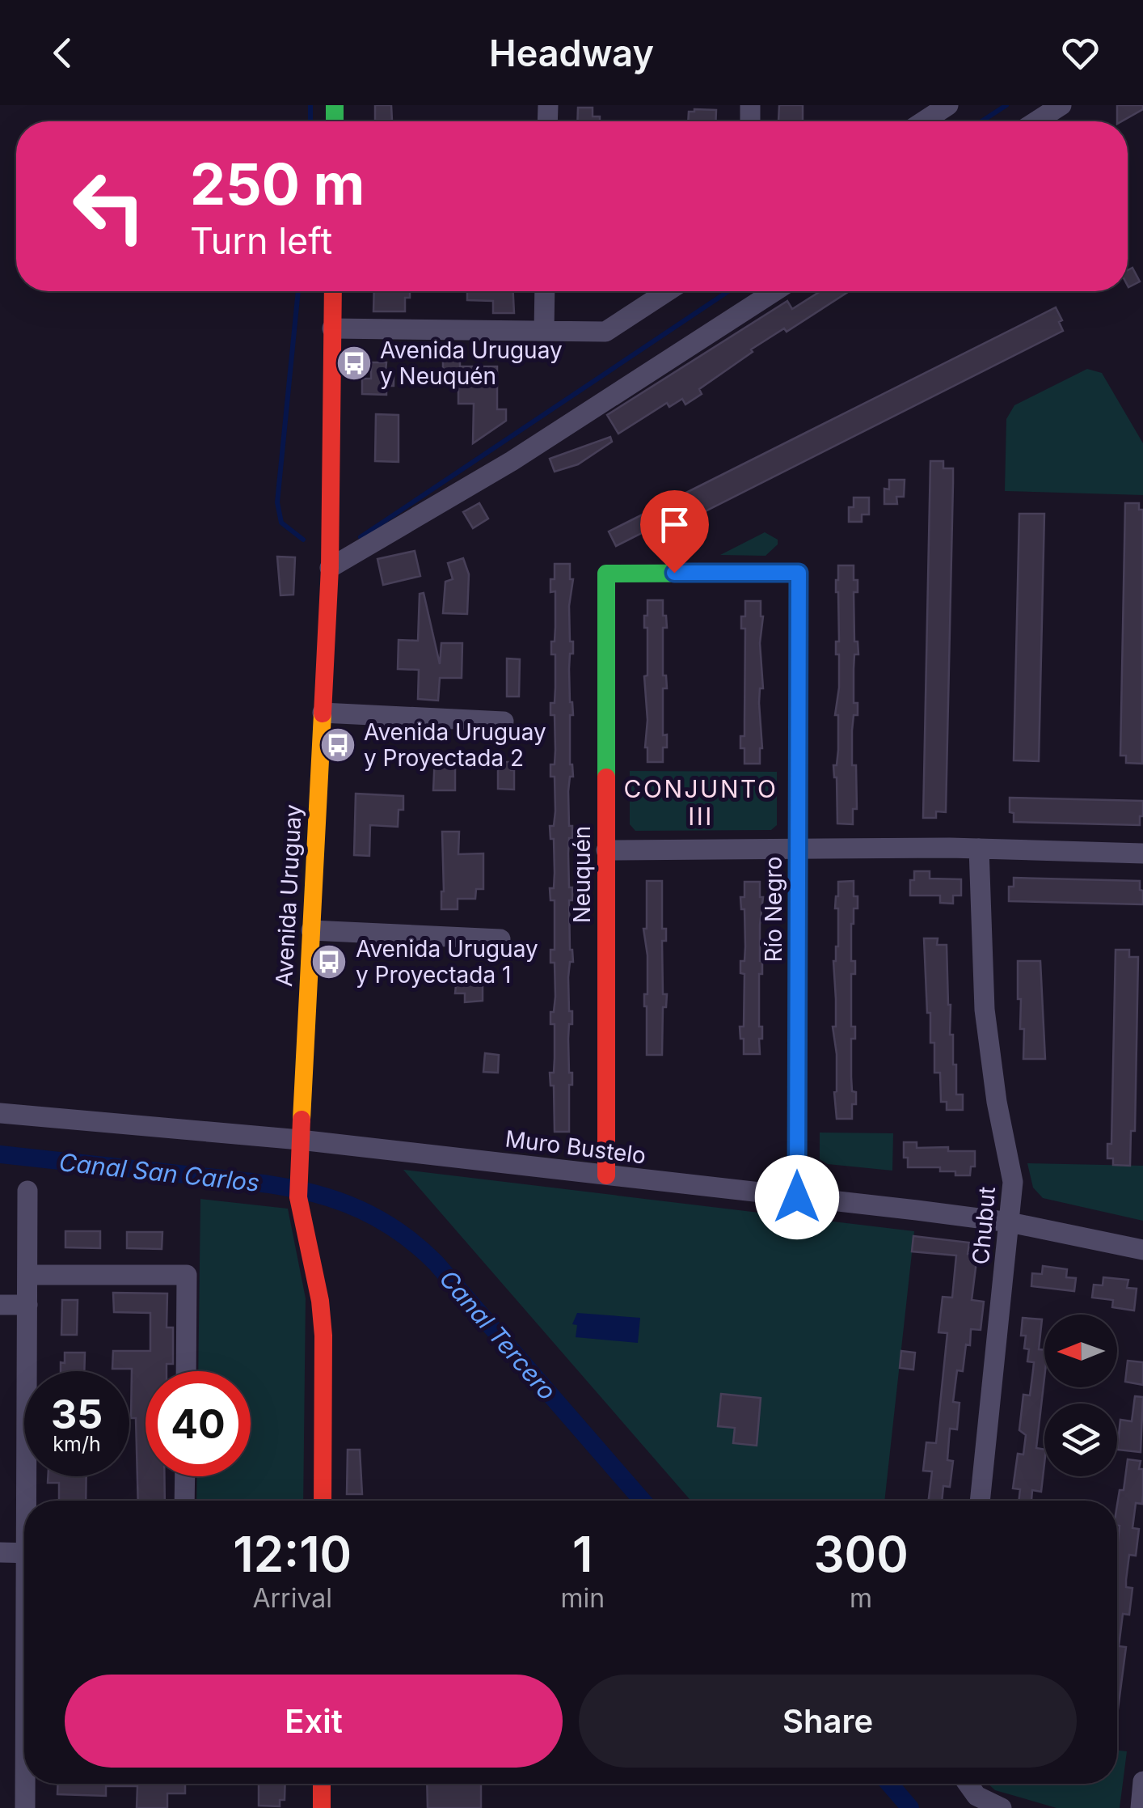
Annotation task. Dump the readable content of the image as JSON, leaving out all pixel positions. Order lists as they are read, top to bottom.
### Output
{
  "streets": {
    "street": [
      "Neuquén",
      "Avenida Uruguay",
      "Río Negro",
      "Muro Bustelo",
      "Chubut"
    ]
  },
  "crossings": [
    ["Neuquén", "Río Negro"],
    ["Neuquén", "Muro Bustelo"],
    ["Avenida Uruguay", "Muro Bustelo"],
    ["Río Negro", "Muro Bustelo"],
    ["Muro Bustelo", "Chubut"]
  ],
  "districts": ["CONJUNTO III"],
  "water": ["Canal San Carlos", "Canal Tercero"],
  "places": {
    "bus stop": ["Avenida Uruguay y Neuquén", "Avenida Uruguay y Proyectada 2", "Avenida Uruguay y Proyectada 1"]
  },
  "north": "left",
  "page": {
    "header": "Headway",
    "turn": ["250 m", "Turn left"],
    "speed": "35 km/h",
    "limit": "40",
    "eta": [
      "12:10",
      "Arrival",
      "1",
      "min",
      "300",
      "m"
    ],
    "buttons": ["Exit", "Share"]
  }
}
